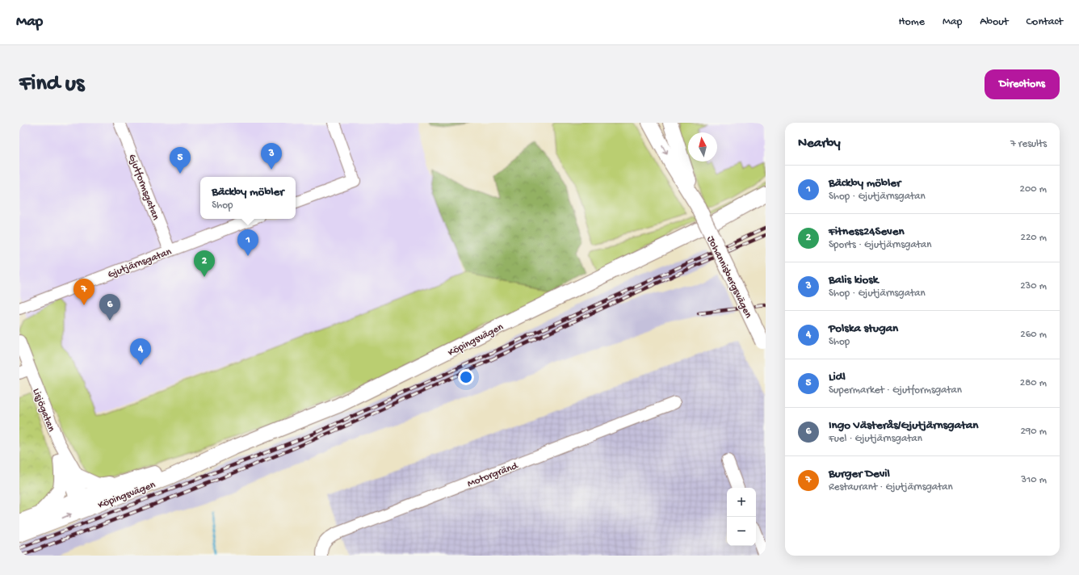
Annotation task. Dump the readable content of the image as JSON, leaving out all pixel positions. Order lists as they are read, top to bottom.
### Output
{
  "streets": {
    "main road": ["Johannisbergsvägen", "Köpingsvägen"],
    "street": [
      "Gjutformsgatan",
      "Gjutjärnsgatan",
      "Lisjögatan",
      "Motorgränd"
    ]
  },
  "crossings": [
    ["Gjutformsgatan", "Gjutjärnsgatan"],
    ["Köpingsvägen", "Lisjögatan"]
  ],
  "north": "top",
  "page": {
    "header": "Map",
    "nav": [
      "Home",
      "Map",
      "About",
      "Contact"
    ],
    "buttons": "Directions",
    "title": "Find us",
    "heading": ["Nearby", "7 results"],
    "pins": [
      "3",
      "5",
      "1",
      "2",
      "7",
      "6",
      "4"
    ],
    "list": [
      {
        "mark": "1",
        "name": "Bäckby möbler",
        "note": "Shop · Gjutjärnsgatan",
        "value": "200 m"
      },
      {
        "mark": "2",
        "name": "Fitness24Seven",
        "note": "Sports · Gjutjärnsgatan",
        "value": "220 m"
      },
      {
        "mark": "3",
        "name": "Balis kiosk",
        "note": "Shop · Gjutjärnsgatan",
        "value": "230 m"
      },
      {
        "mark": "4",
        "name": "Polska stugan",
        "note": "Shop",
        "value": "260 m"
      },
      {
        "mark": "5",
        "name": "Lidl",
        "note": "Supermarket · Gjutformsgatan",
        "value": "280 m"
      },
      {
        "mark": "6",
        "name": "Ingo Västerås/Gjutjärnsgatan",
        "note": "Fuel · Gjutjärnsgatan",
        "value": "290 m"
      },
      {
        "mark": "7",
        "name": "Burger Devil",
        "note": "Restaurant · Gjutjärnsgatan",
        "value": "310 m"
      }
    ],
    "popup": ["Bäckby möbler", "Shop"],
    "map_buttons": ["+", "−"]
  }
}
